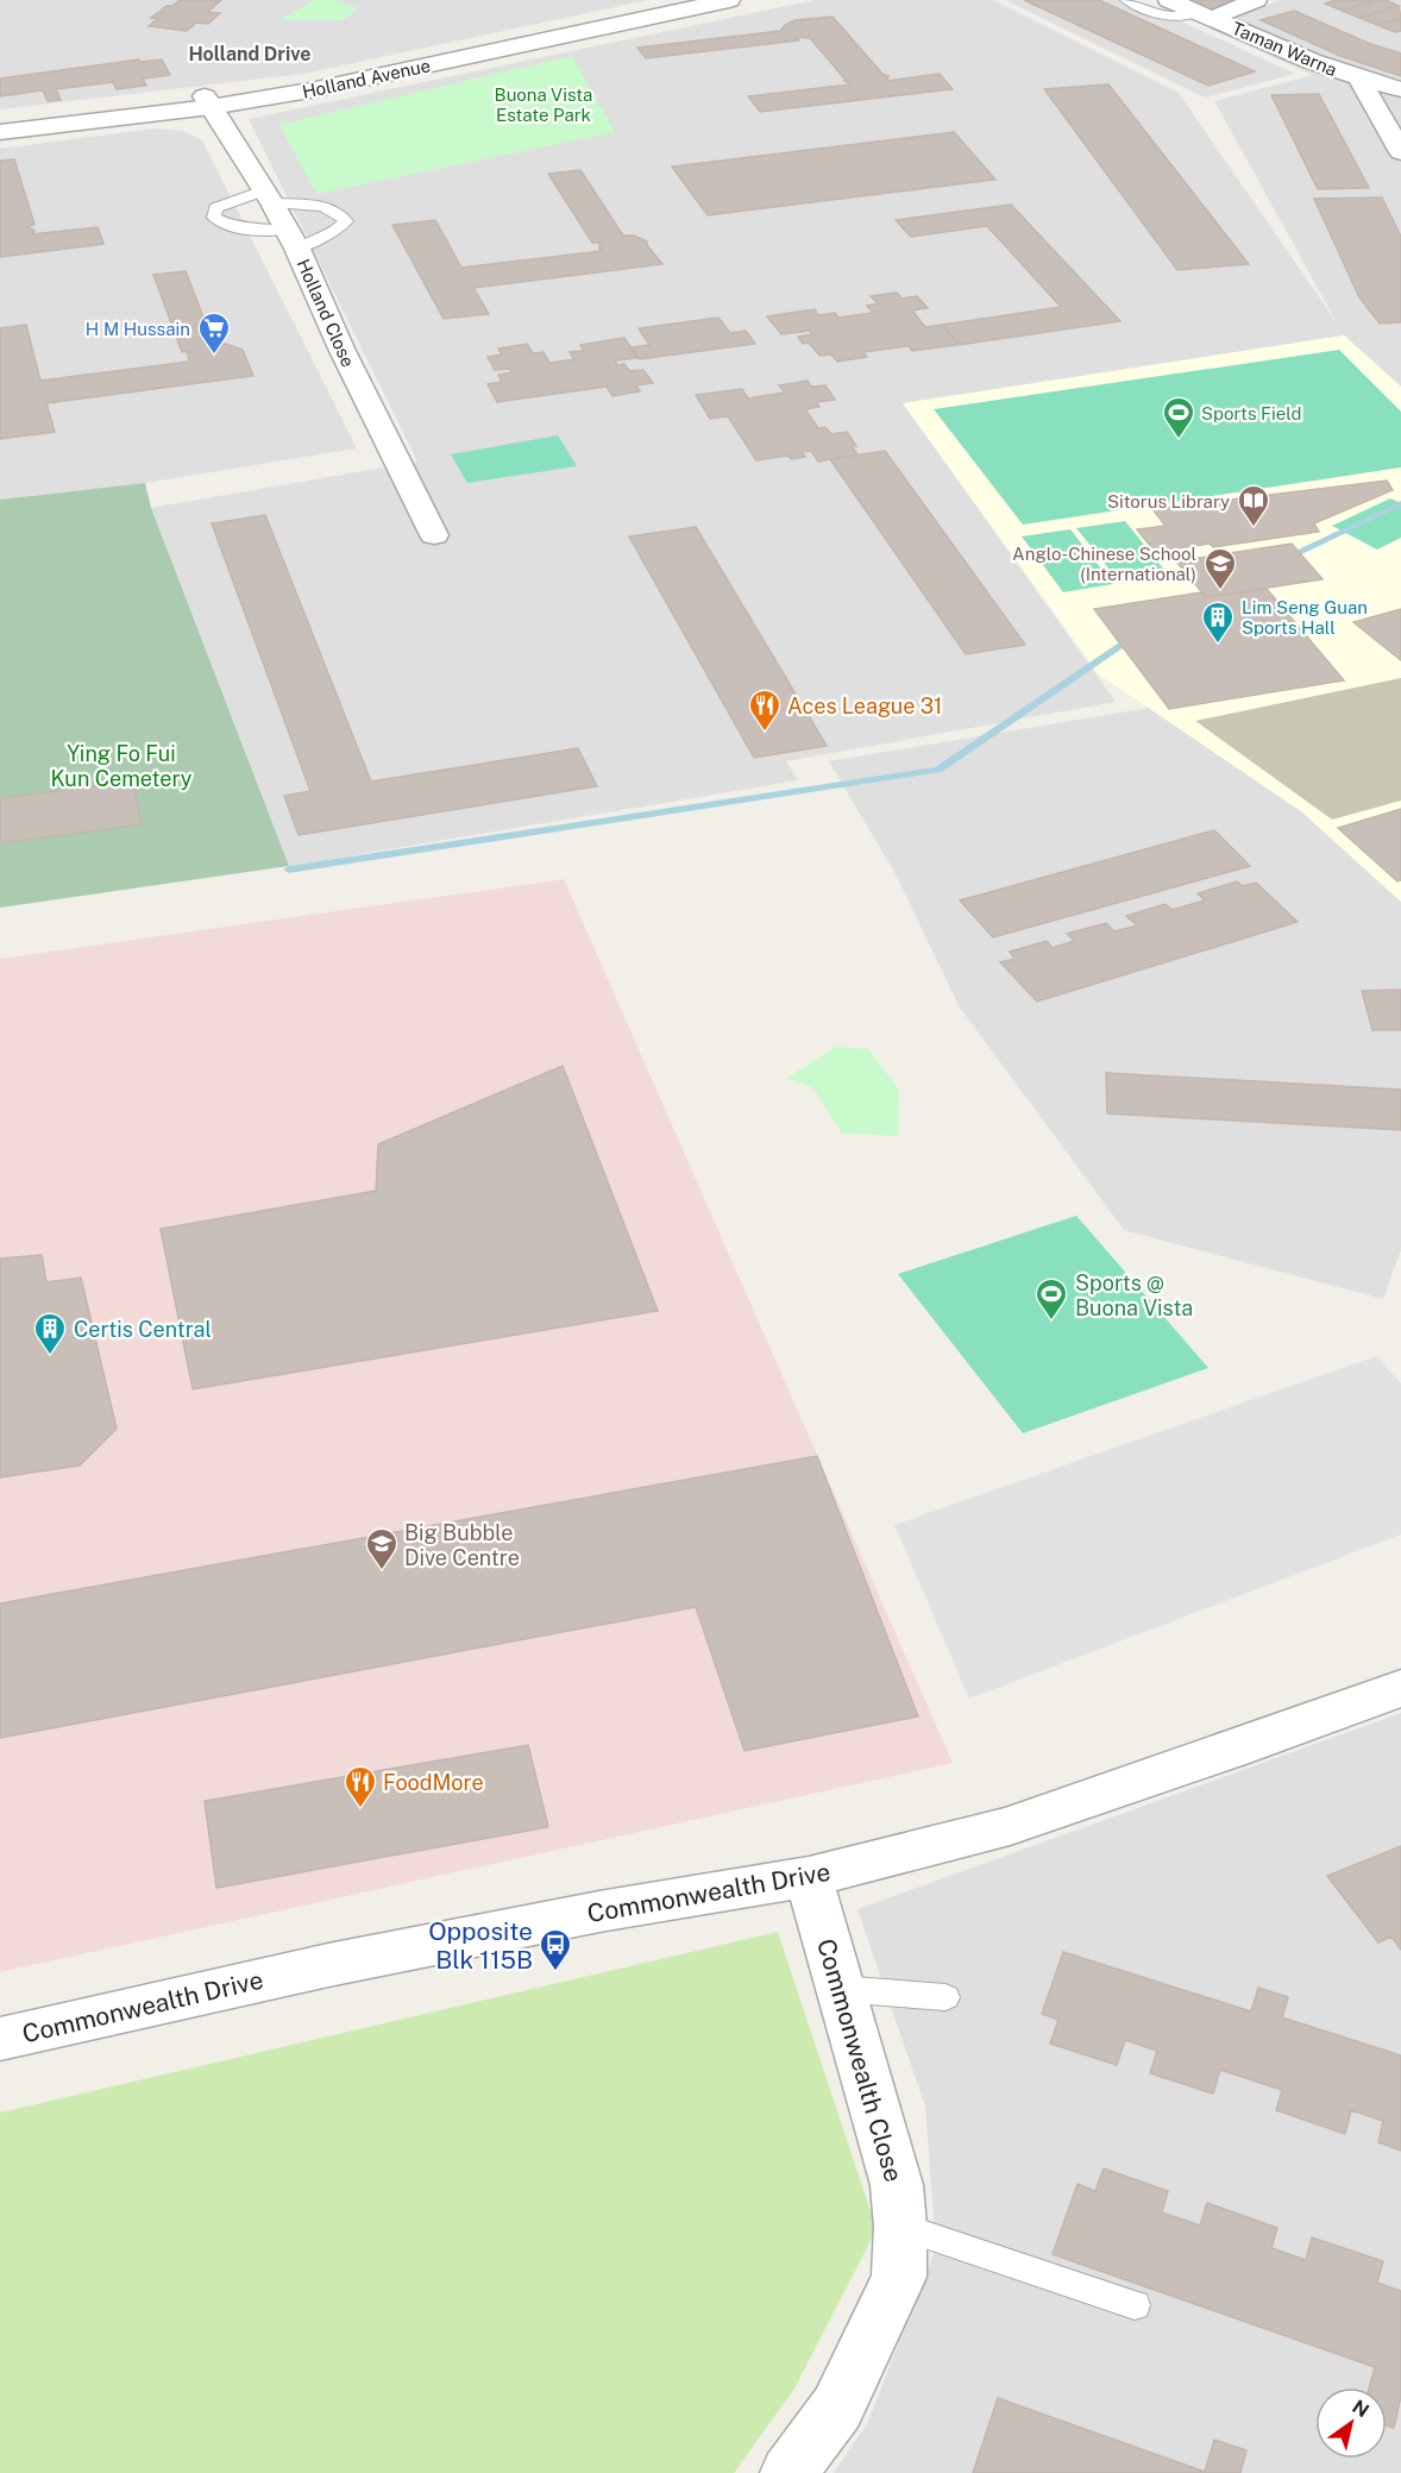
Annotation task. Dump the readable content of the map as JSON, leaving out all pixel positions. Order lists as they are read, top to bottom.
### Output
{
  "streets": {
    "street": [
      "Taman Warna",
      "Holland Avenue",
      "Holland Close",
      "Commonwealth Drive",
      "Commonwealth Close"
    ]
  },
  "crossings": [
    ["Holland Avenue", "Holland Close"],
    ["Commonwealth Drive", "Commonwealth Close"]
  ],
  "districts": ["Holland Drive"],
  "parks": ["Buona Vista Estate Park", "Ying Fo Fui Kun Cemetery"],
  "places": {
    "supermarket": ["H M Hussain"],
    "sports": ["Sports Field", "Sports @ Buona Vista"],
    "library": ["Sitorus Library"],
    "school or university": ["Anglo-Chinese School (International)", "Big Bubble Dive Centre"],
    "building": ["Lim Seng Guan Sports Hall", "Certis Central"],
    "restaurant": ["Aces League 31", "FoodMore"],
    "bus stop": ["Opposite Blk 115B"]
  },
  "north": "top right"
}
